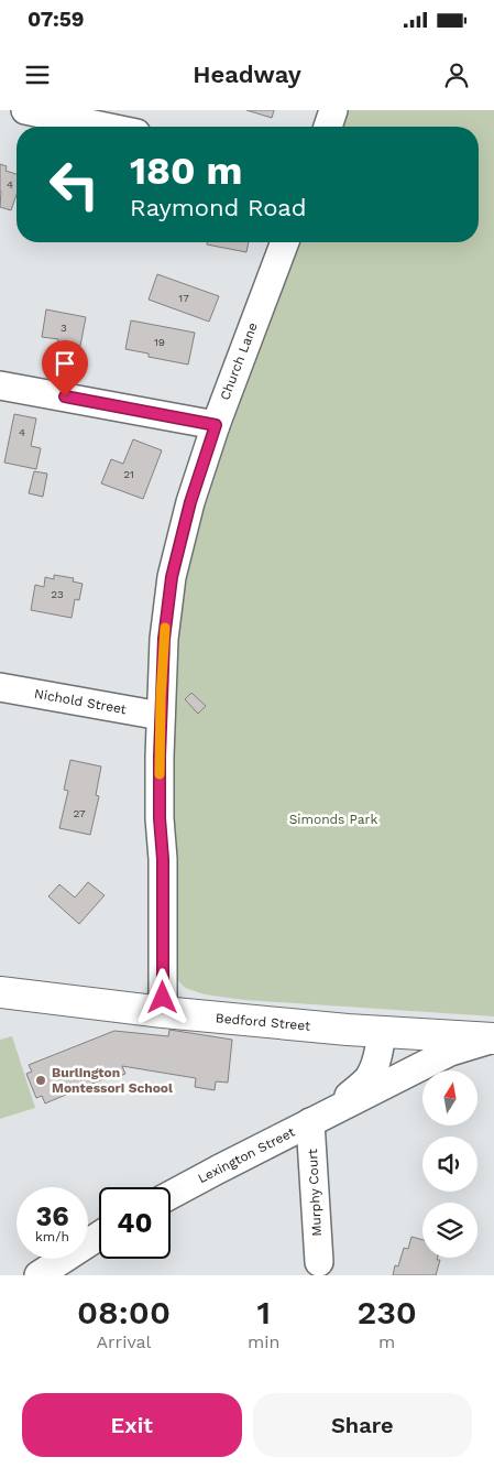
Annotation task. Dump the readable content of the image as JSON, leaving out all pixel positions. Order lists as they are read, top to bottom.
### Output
{
  "streets": {
    "main road": ["Bedford Street"],
    "street": [
      "Church Lane",
      "Nichold Street",
      "Lexington Street",
      "Murphy Court"
    ]
  },
  "crossings": [
    ["Church Lane", "Nichold Street"],
    ["Church Lane", "Bedford Street"],
    ["Bedford Street", "Lexington Street"],
    ["Lexington Street", "Murphy Court"]
  ],
  "parks": ["Simonds Park"],
  "places": ["Burlington Montessori School"],
  "house_numbers": [
    "4",
    "17",
    "3",
    "19",
    "4",
    "21",
    "23",
    "27"
  ],
  "north": "top",
  "page": {
    "status": "07:59",
    "header": "Headway",
    "turn": ["180 m", "Raymond Road"],
    "speed": "36 km/h",
    "limit": "40",
    "eta": [
      "08:00",
      "Arrival",
      "1",
      "min",
      "230",
      "m"
    ],
    "buttons": ["Exit", "Share"]
  }
}
